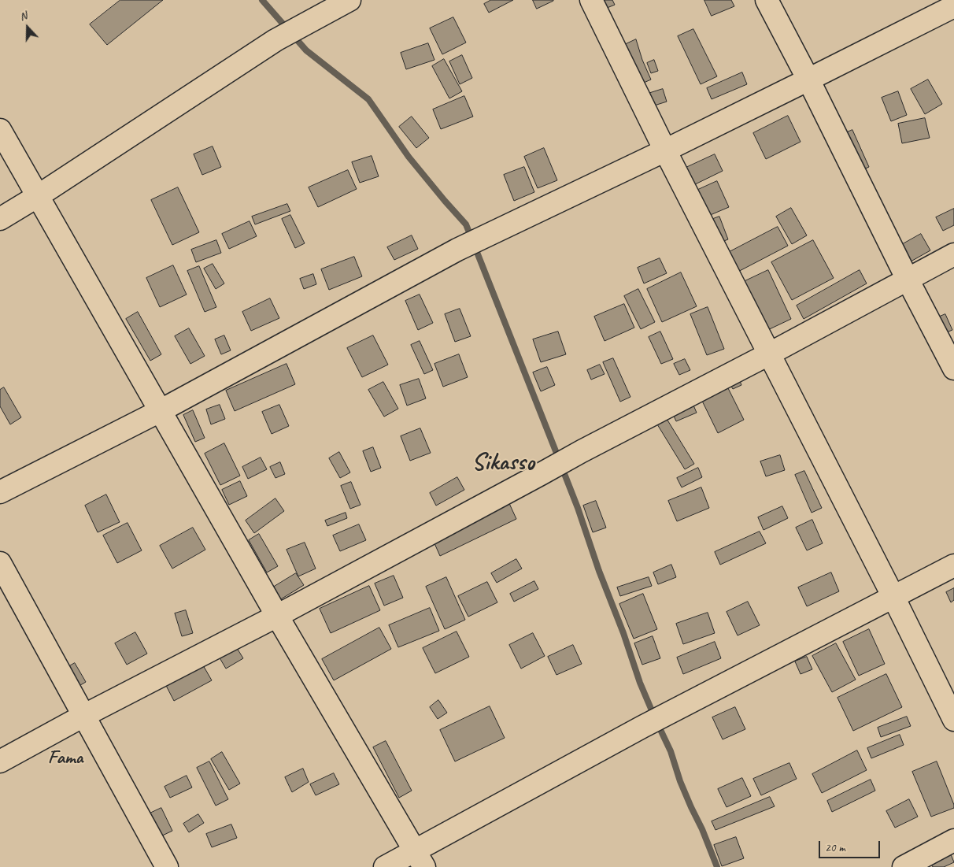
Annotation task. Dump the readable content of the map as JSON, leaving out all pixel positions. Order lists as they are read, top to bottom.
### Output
{
  "districts": ["Sikasso", "Fama"],
  "scale_bar": "20 m",
  "north": "top"
}
